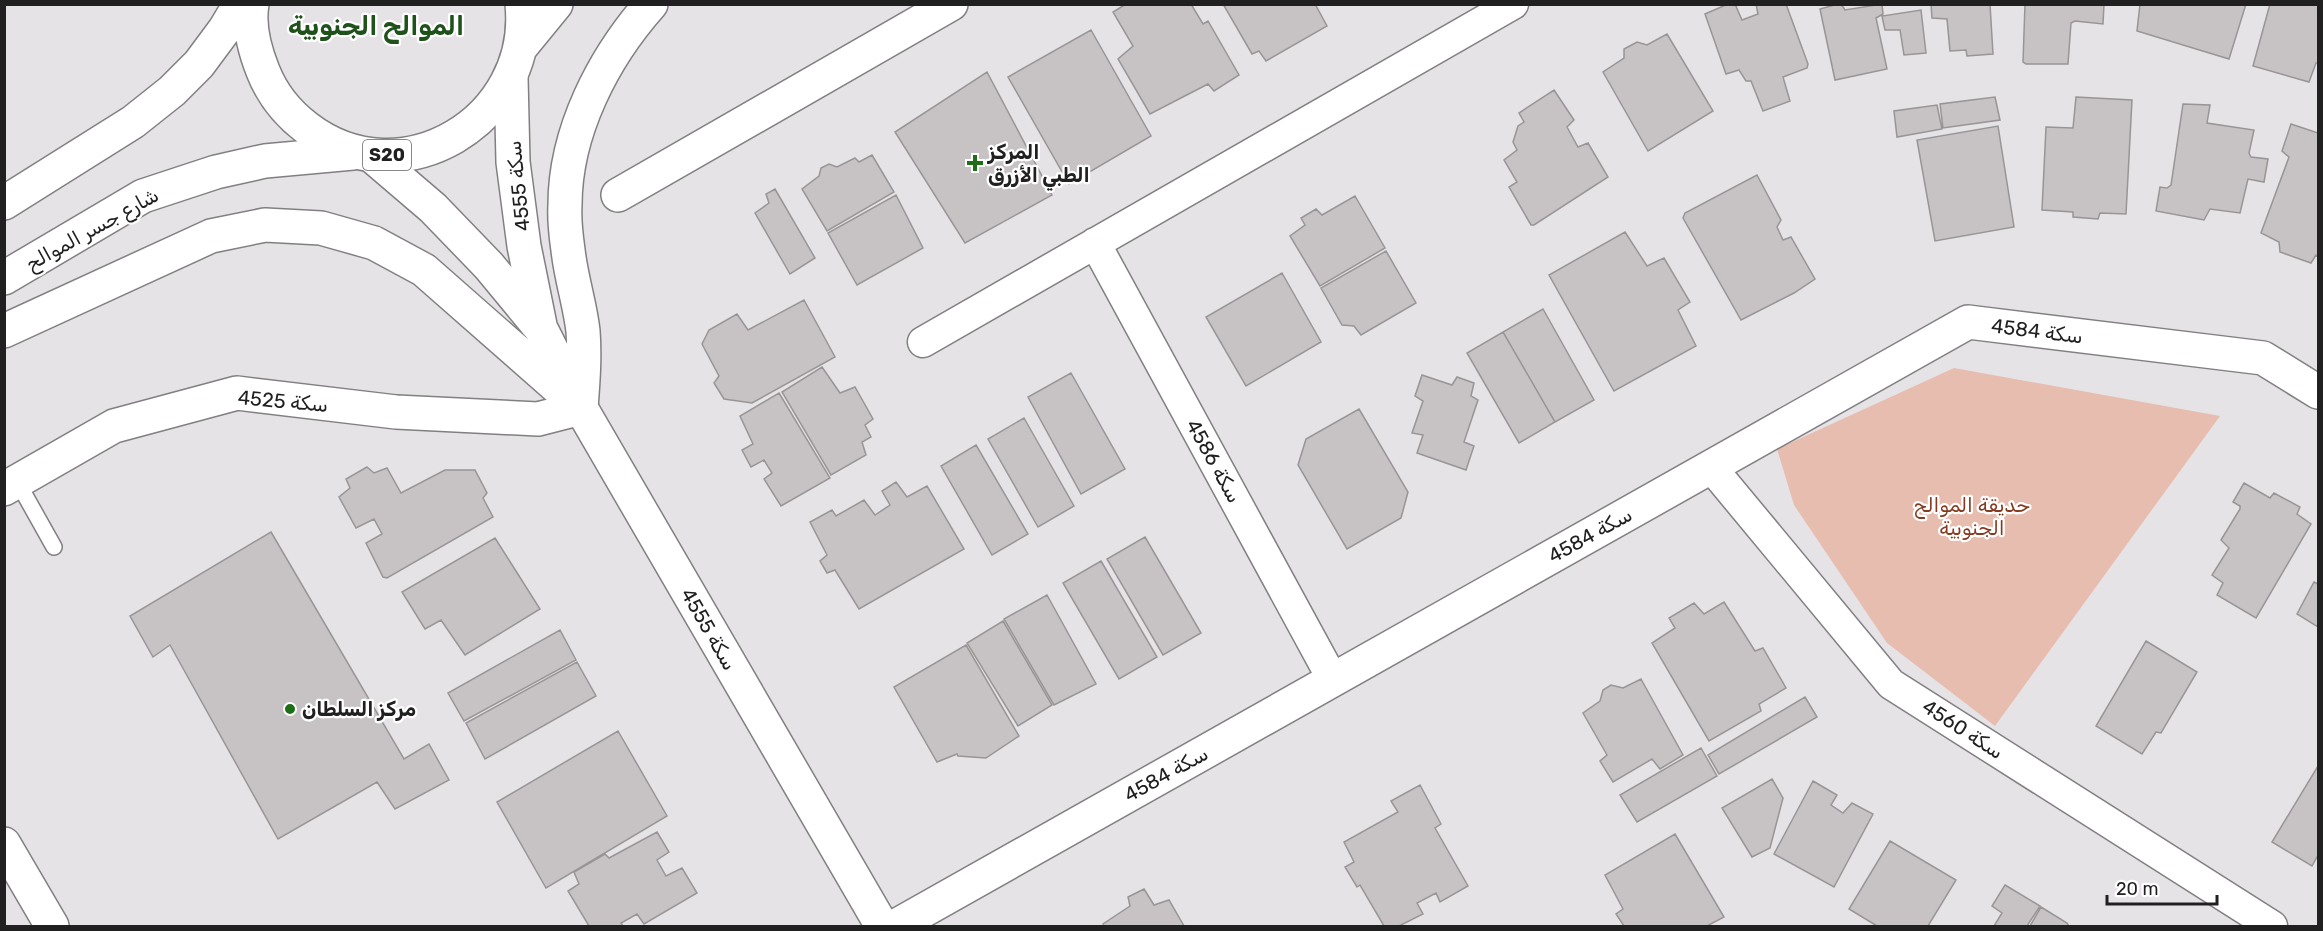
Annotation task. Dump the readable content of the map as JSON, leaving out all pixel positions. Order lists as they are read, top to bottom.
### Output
{
  "streets": {
    "street": [
      "S20",
      "سكة 4555",
      "شارع جسر الموالح",
      "سكة 4584",
      "سكة 4525",
      "سكة 4586",
      "سكة 4560"
    ]
  },
  "crossings": [
    ["S20", "سكة 4555"],
    ["S20", "شارع جسر الموالح"],
    ["سكة 4555", "شارع جسر الموالح"],
    ["سكة 4555", "سكة 4525"],
    ["سكة 4584", "سكة 4586"],
    ["سكة 4584", "سكة 4560"]
  ],
  "districts": ["الموالح الجنوبية"],
  "parks": ["حديقة الموالح الجنوبية"],
  "places": {
    "health": ["المركز الطبي الأزرق"],
    "other": ["مركز السلطان"]
  },
  "scale_bar": "20 m"
}
